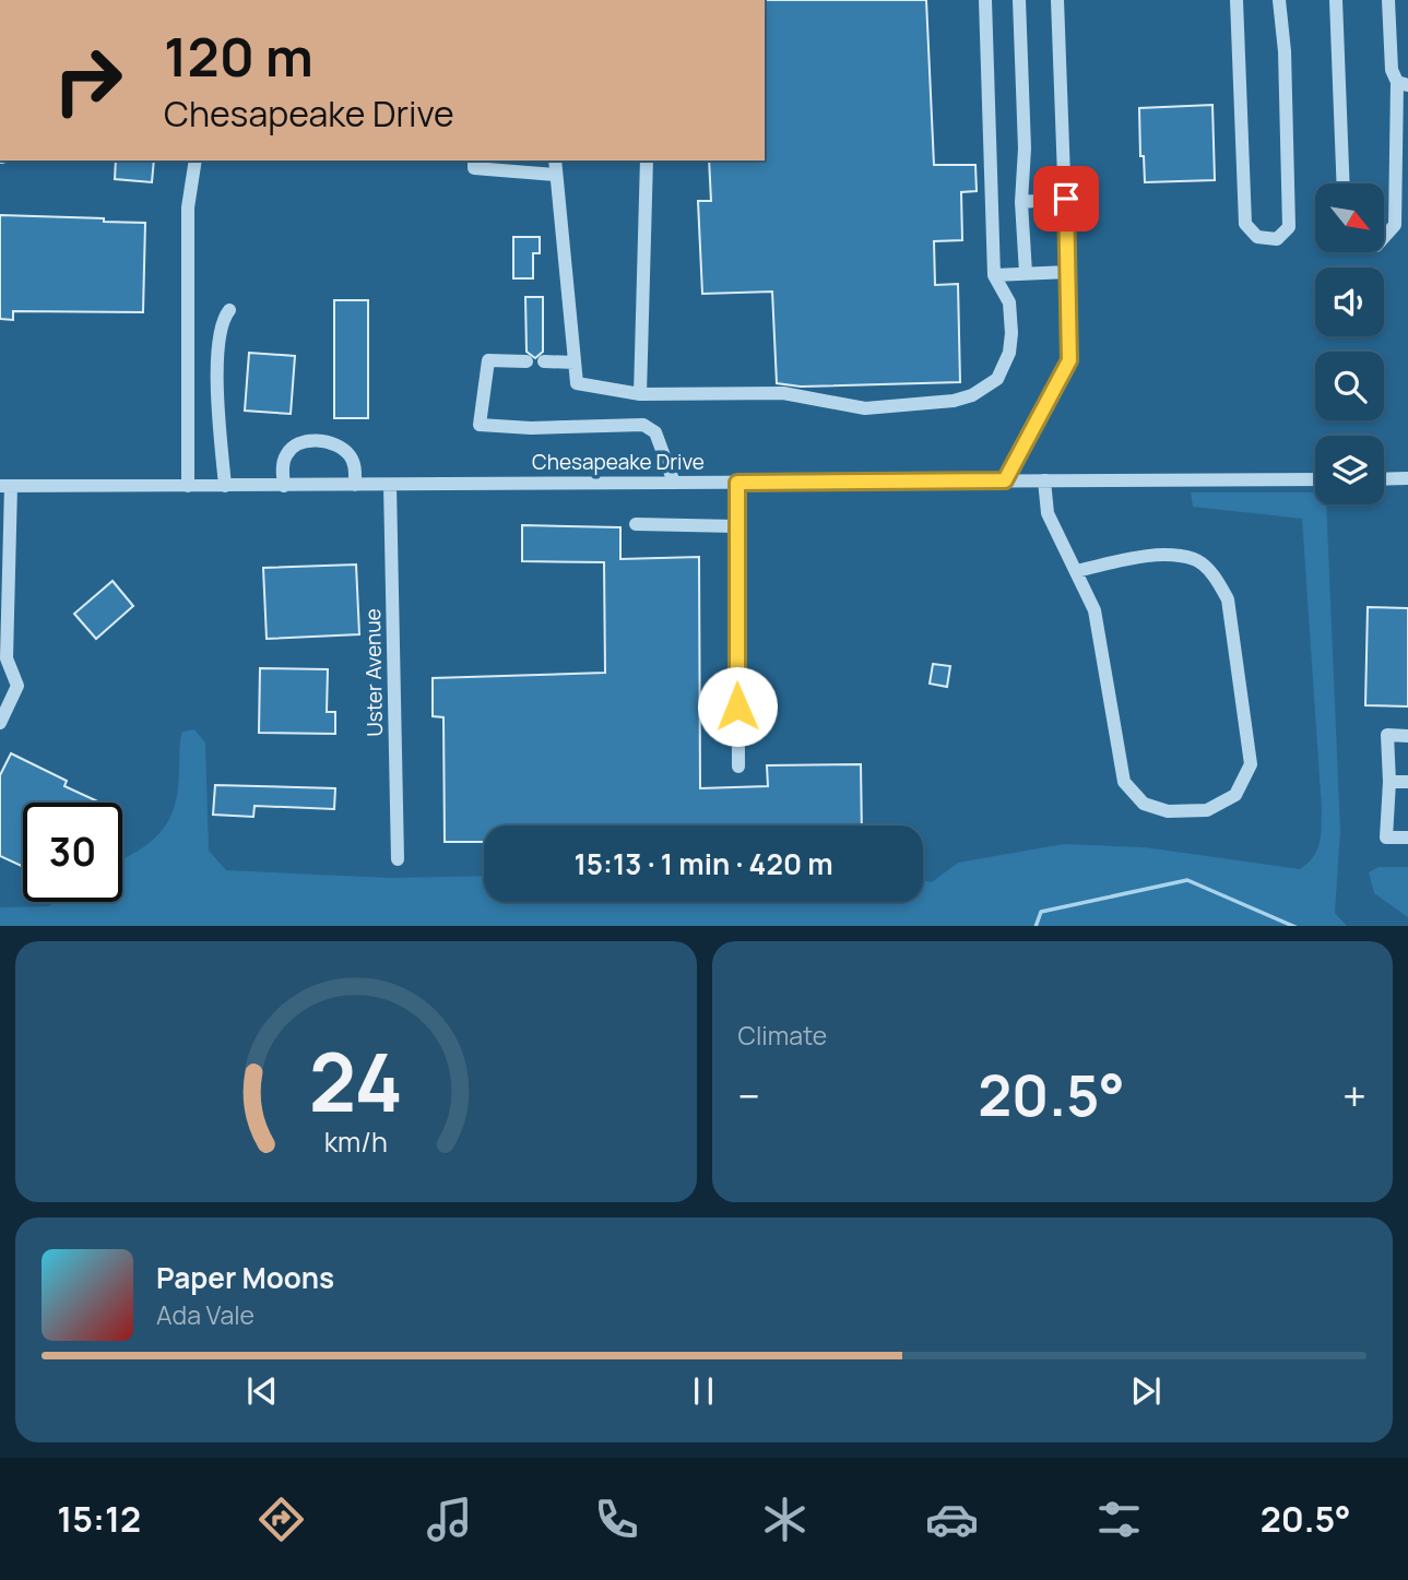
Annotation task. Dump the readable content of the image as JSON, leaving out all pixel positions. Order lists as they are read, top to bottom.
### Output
{
  "streets": {
    "street": ["Chesapeake Drive", "Uster Avenue"]
  },
  "crossings": [
    ["Chesapeake Drive", "Uster Avenue"]
  ],
  "north": "bottom right",
  "page": {
    "turn": ["120 m", "Chesapeake Drive"],
    "limit": "30",
    "trip": "15:13 · 1 min · 420 m",
    "tile": "Climate",
    "heat": ["−", "20.5°", "+"],
    "song": ["Paper Moons", "Ada Vale"],
    "tabs": ["15:12", "20.5°"],
    "gauge": ["24", "km/h"]
  }
}
